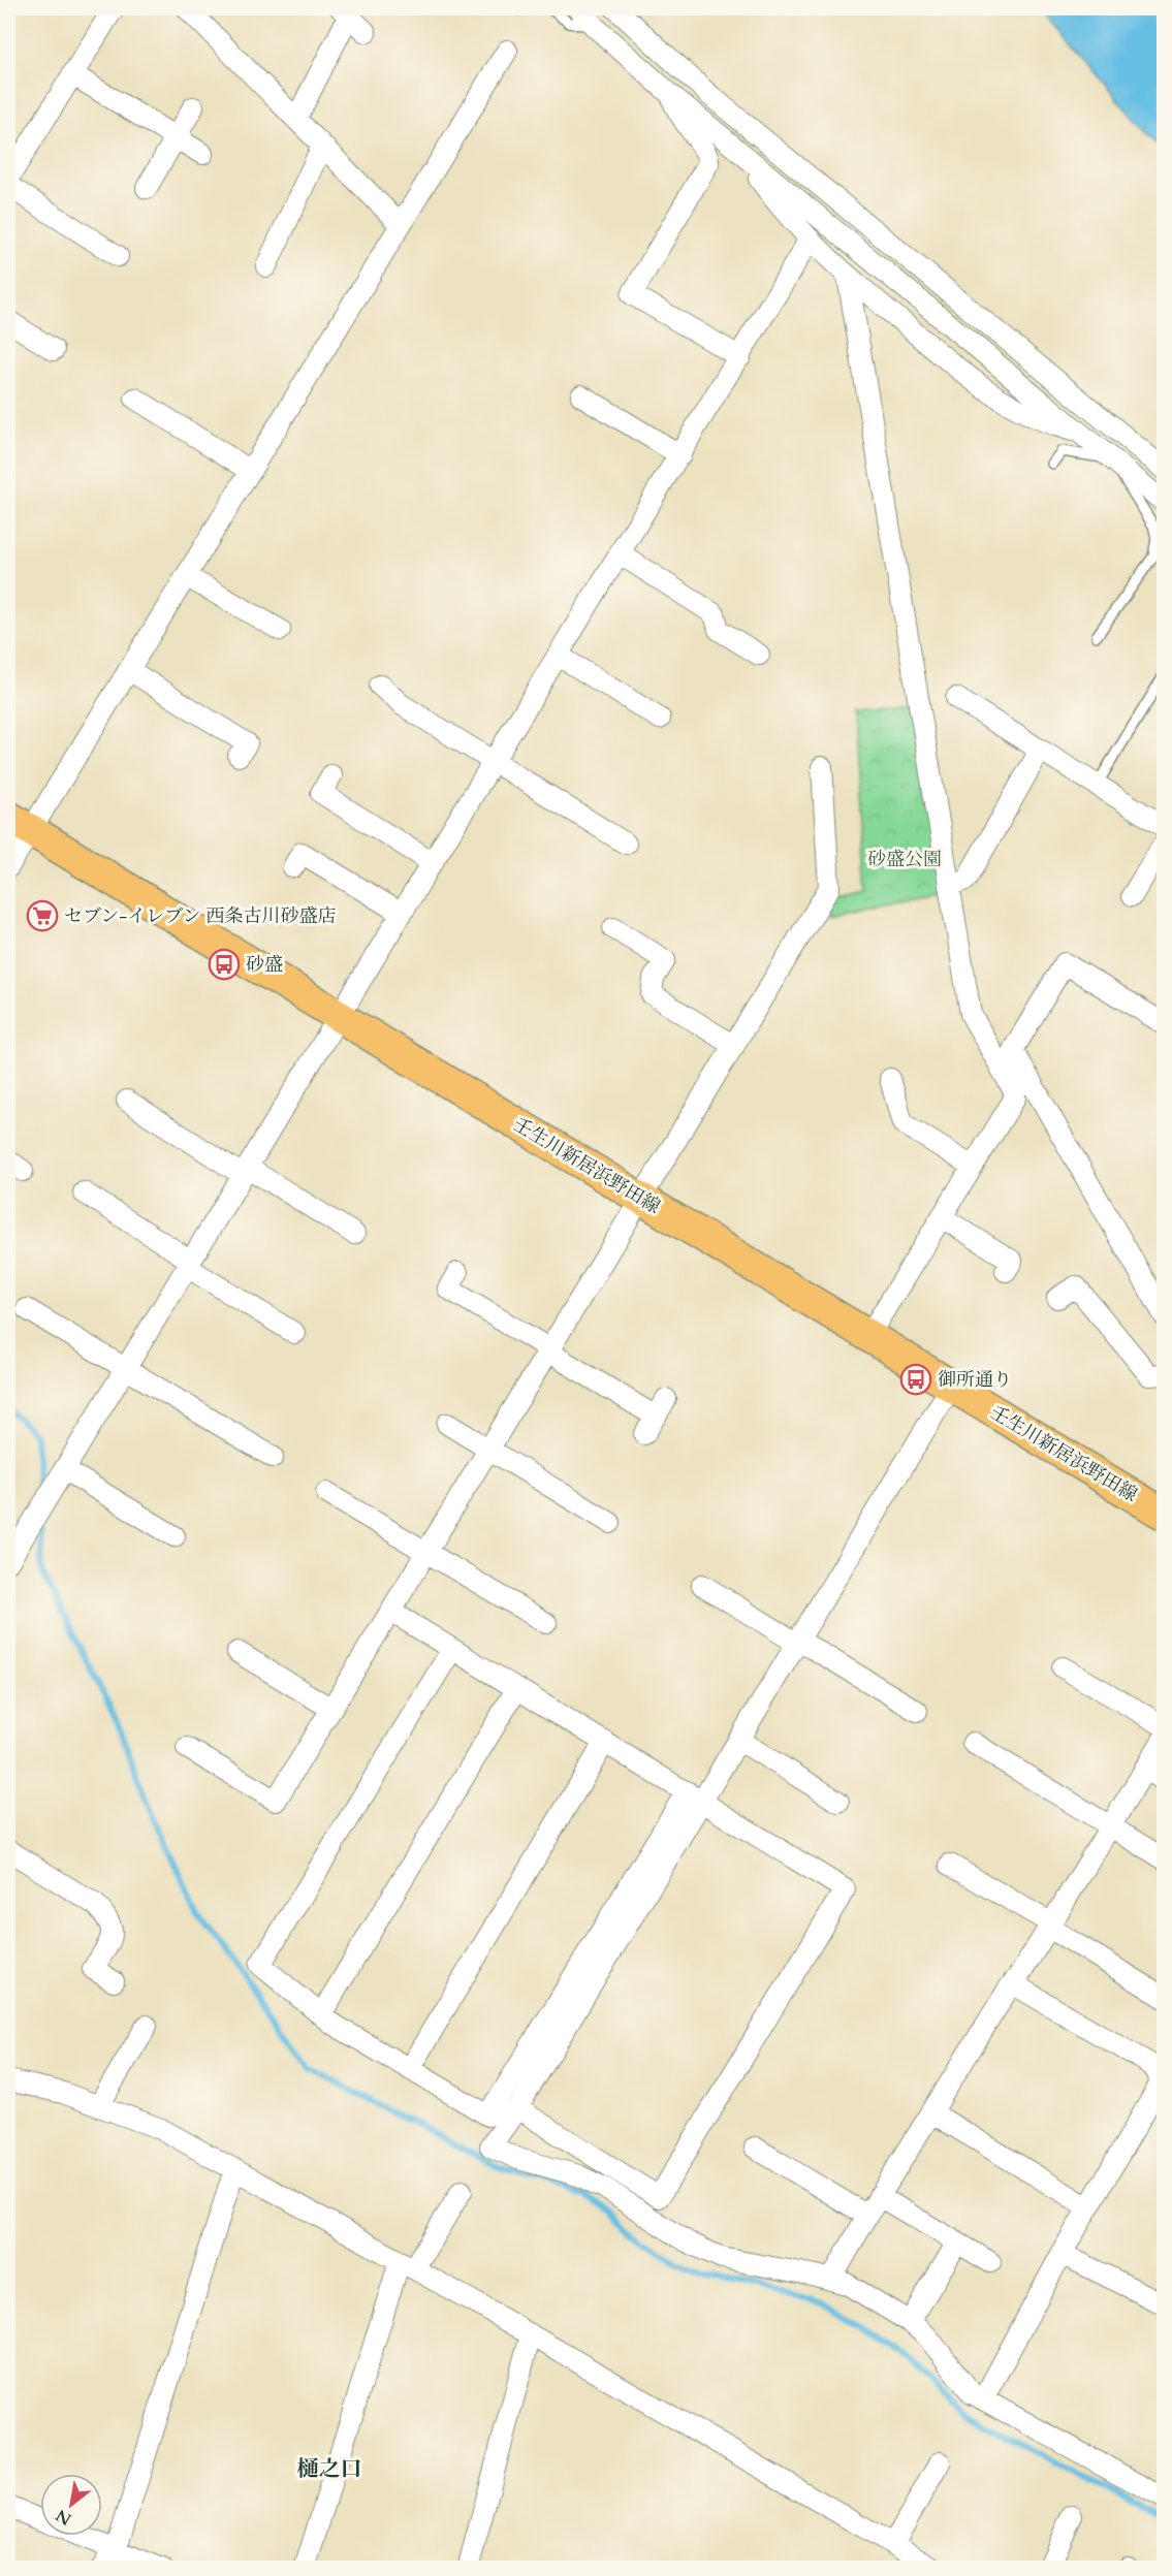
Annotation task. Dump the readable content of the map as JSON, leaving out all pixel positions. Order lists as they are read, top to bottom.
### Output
{
  "streets": {
    "main road": ["壬生川新居浜野田線"]
  },
  "districts": ["樋之口"],
  "parks": ["砂盛公園"],
  "places": {
    "supermarket": ["セブン-イレブン 西条古川砂盛店"],
    "bus stop": ["砂盛", "御所通り"]
  },
  "north": "bottom left"
}
